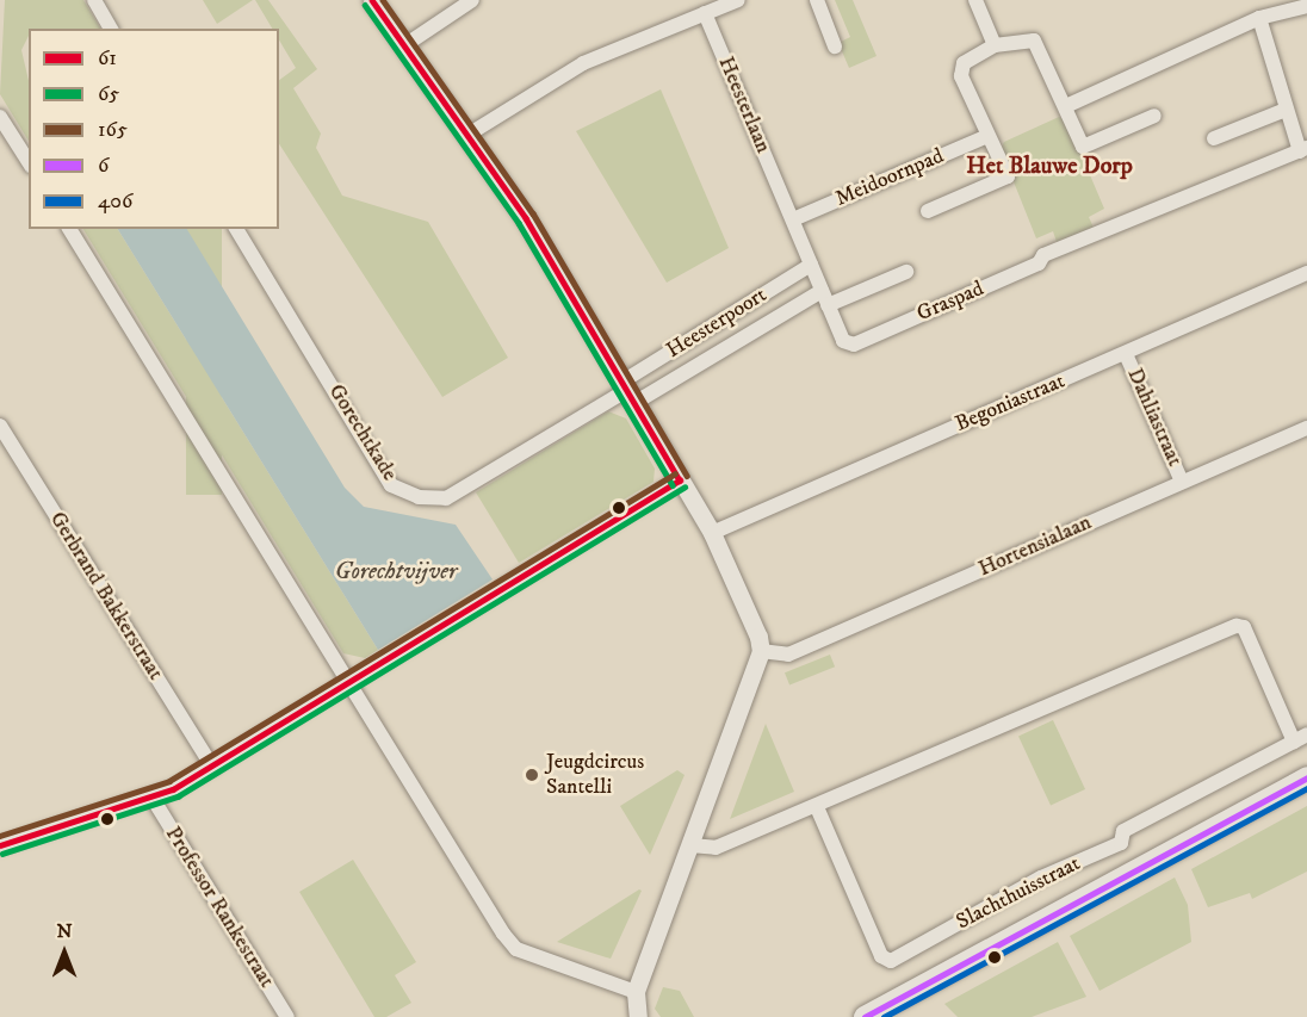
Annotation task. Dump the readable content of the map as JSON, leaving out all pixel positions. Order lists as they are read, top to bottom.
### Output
{
  "streets": {
    "street": [
      "Heesterlaan",
      "Meidoornpad",
      "Graspad",
      "Heesterpoort",
      "Begoniastraat",
      "Dahliastraat",
      "Gorechtkade",
      "Hortensialaan",
      "Gerbrand Bakkerstraat",
      "Slachthuisstraat",
      "Professor Rankestraat"
    ]
  },
  "crossings": [
    ["Heesterlaan", "Meidoornpad"],
    ["Heesterpoort", "Gorechtkade"],
    ["Begoniastraat", "Dahliastraat"],
    ["Dahliastraat", "Hortensialaan"]
  ],
  "districts": ["Het Blauwe Dorp"],
  "water": ["Gorechtvijver"],
  "places": ["Jeugdcircus Santelli"],
  "lines": [
    "transit line 61",
    "transit line 165",
    "transit line 65",
    "transit line 6",
    "transit line 406"
  ],
  "legend": [
    "61",
    "65",
    "165",
    "6",
    "406"
  ],
  "north": "top"
}
